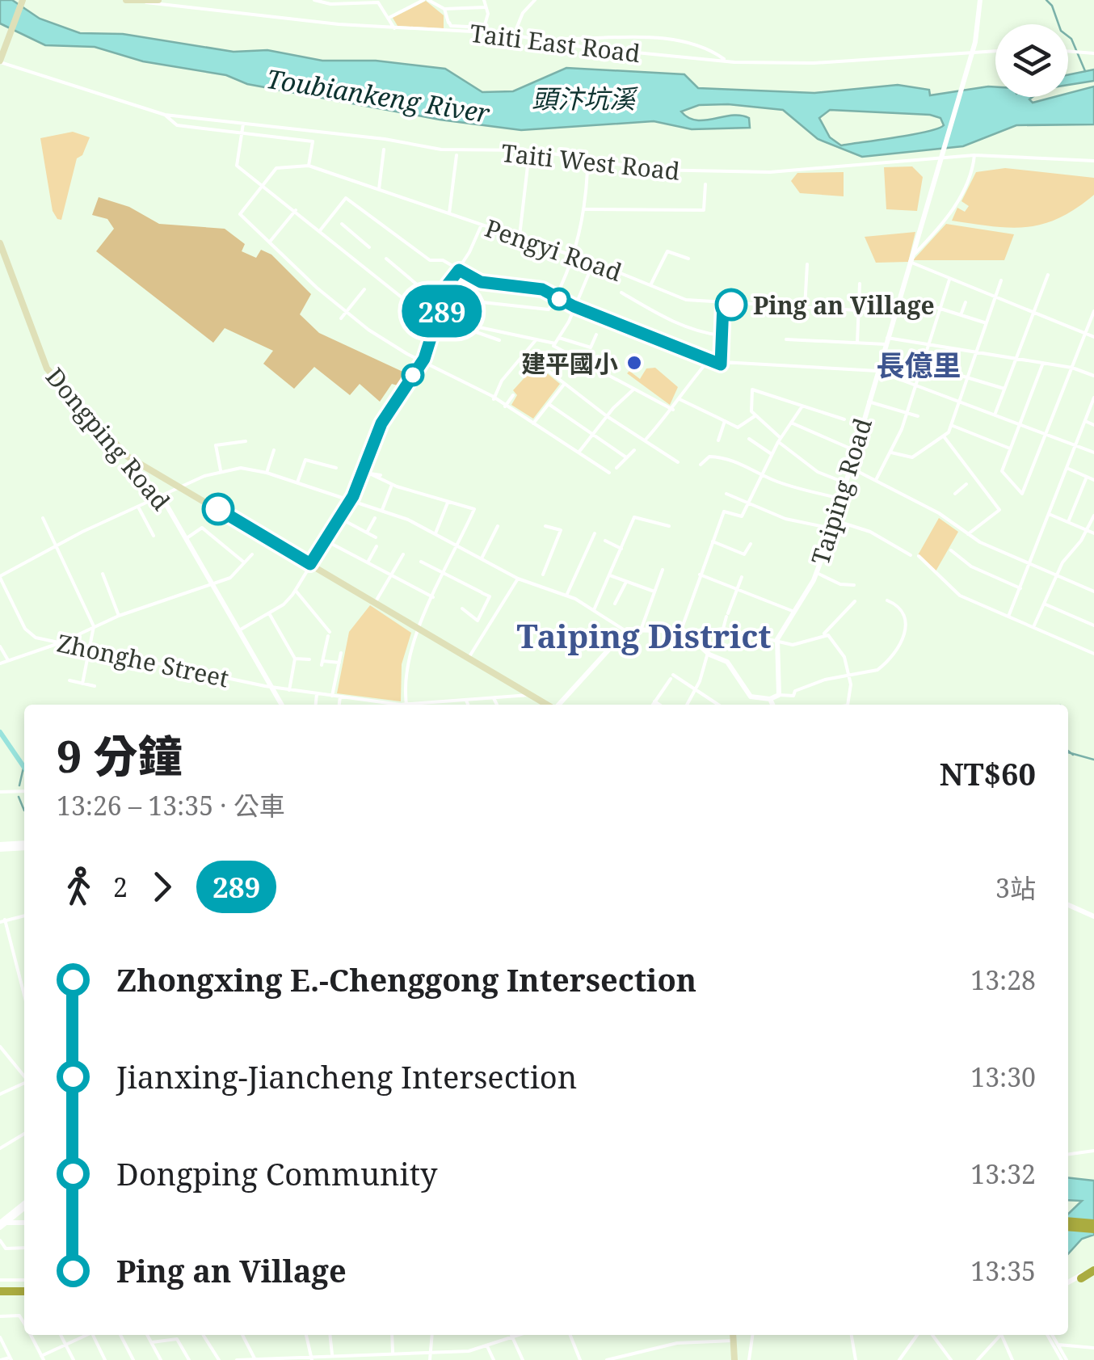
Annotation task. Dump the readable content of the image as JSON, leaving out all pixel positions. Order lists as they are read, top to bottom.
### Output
{
  "streets": {
    "main road": ["Dongping Road"],
    "street": [
      "Taiti East Road",
      "Taiti West Road",
      "Pengyi Road",
      "Taiping Road",
      "Zhonghe Street"
    ]
  },
  "crossings": [
    ["Taiti East Road", "Taiping Road"],
    ["Taiti West Road", "Taiping Road"],
    ["Pengyi Road", "Taiping Road"],
    ["Dongping Road", "Zhonghe Street"]
  ],
  "districts": ["長億里", "Taiping District"],
  "water": ["Toubiankeng River", "頭汴坑溪"],
  "places": ["Ping an Village", "建平國小"],
  "lines": ["bus line 289"],
  "page": {
    "on_map": "289",
    "heading": ["9 分鐘", "13:26 – 13:35 · 公車", "NT$60"],
    "legs": ["2", "289", "3站"],
    "list": [
      {
        "name": "Zhongxing E.-Chenggong Intersection",
        "value": "13:28"
      },
      {
        "name": "Jianxing-Jiancheng Intersection",
        "value": "13:30"
      },
      {
        "name": "Dongping Community",
        "value": "13:32"
      },
      {
        "name": "Ping an Village",
        "value": "13:35"
      }
    ]
  }
}
